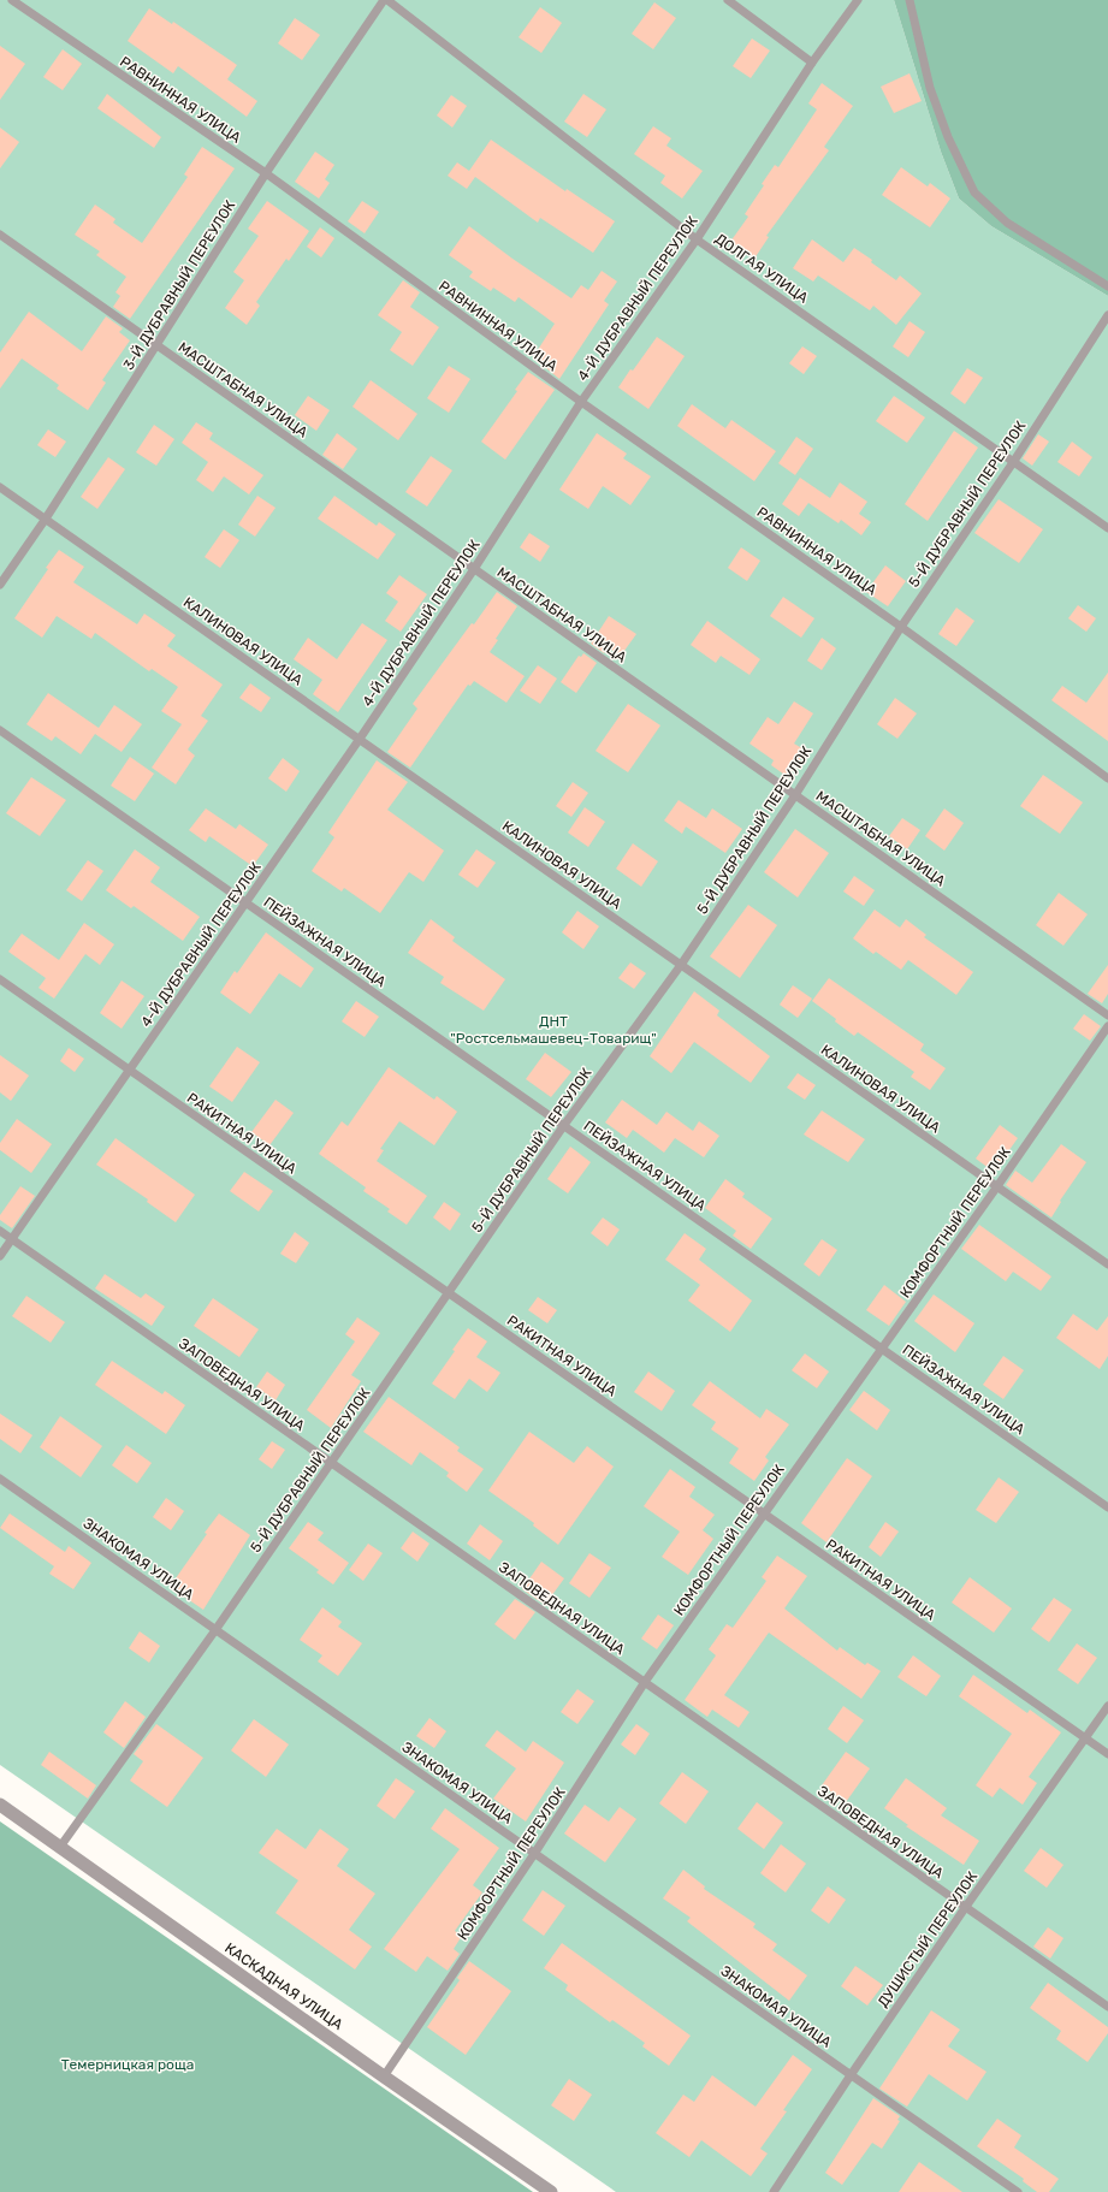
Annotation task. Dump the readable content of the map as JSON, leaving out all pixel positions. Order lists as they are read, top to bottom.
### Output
{
  "streets": {
    "street": ["КАСКАДНАЯ УЛИЦА"],
    "lane": [
      "РАВНИННАЯ УЛИЦА",
      "ДОЛГАЯ УЛИЦА",
      "3-Й ДУБРАВНЫЙ ПЕРЕУЛОК",
      "4-Й ДУБРАВНЫЙ ПЕРЕУЛОК",
      "МАСШТАБНАЯ УЛИЦА",
      "5-Й ДУБРАВНЫЙ ПЕРЕУЛОК",
      "КАЛИНОВАЯ УЛИЦА",
      "ПЕЙЗАЖНАЯ УЛИЦА",
      "РАКИТНАЯ УЛИЦА",
      "КОМФОРТНЫЙ ПЕРЕУЛОК",
      "ЗАПОВЕДНАЯ УЛИЦА",
      "ЗНАКОМАЯ УЛИЦА",
      "ДУШИСТЫЙ ПЕРЕУЛОК"
    ]
  },
  "crossings": [
    ["РАВНИННАЯ УЛИЦА", "3-Й ДУБРАВНЫЙ ПЕРЕУЛОК"],
    ["РАВНИННАЯ УЛИЦА", "4-Й ДУБРАВНЫЙ ПЕРЕУЛОК"],
    ["РАВНИННАЯ УЛИЦА", "5-Й ДУБРАВНЫЙ ПЕРЕУЛОК"],
    ["ДОЛГАЯ УЛИЦА", "4-Й ДУБРАВНЫЙ ПЕРЕУЛОК"],
    ["ДОЛГАЯ УЛИЦА", "5-Й ДУБРАВНЫЙ ПЕРЕУЛОК"],
    ["3-Й ДУБРАВНЫЙ ПЕРЕУЛОК", "МАСШТАБНАЯ УЛИЦА"],
    ["3-Й ДУБРАВНЫЙ ПЕРЕУЛОК", "КАЛИНОВАЯ УЛИЦА"],
    ["4-Й ДУБРАВНЫЙ ПЕРЕУЛОК", "МАСШТАБНАЯ УЛИЦА"],
    ["4-Й ДУБРАВНЫЙ ПЕРЕУЛОК", "КАЛИНОВАЯ УЛИЦА"],
    ["4-Й ДУБРАВНЫЙ ПЕРЕУЛОК", "ПЕЙЗАЖНАЯ УЛИЦА"],
    ["4-Й ДУБРАВНЫЙ ПЕРЕУЛОК", "РАКИТНАЯ УЛИЦА"],
    ["4-Й ДУБРАВНЫЙ ПЕРЕУЛОК", "ЗАПОВЕДНАЯ УЛИЦА"],
    ["МАСШТАБНАЯ УЛИЦА", "5-Й ДУБРАВНЫЙ ПЕРЕУЛОК"],
    ["5-Й ДУБРАВНЫЙ ПЕРЕУЛОК", "КАЛИНОВАЯ УЛИЦА"],
    ["5-Й ДУБРАВНЫЙ ПЕРЕУЛОК", "ПЕЙЗАЖНАЯ УЛИЦА"],
    ["5-Й ДУБРАВНЫЙ ПЕРЕУЛОК", "РАКИТНАЯ УЛИЦА"],
    ["5-Й ДУБРАВНЫЙ ПЕРЕУЛОК", "ЗАПОВЕДНАЯ УЛИЦА"],
    ["5-Й ДУБРАВНЫЙ ПЕРЕУЛОК", "ЗНАКОМАЯ УЛИЦА"],
    ["5-Й ДУБРАВНЫЙ ПЕРЕУЛОК", "КАСКАДНАЯ УЛИЦА"],
    ["КАЛИНОВАЯ УЛИЦА", "КОМФОРТНЫЙ ПЕРЕУЛОК"],
    ["ПЕЙЗАЖНАЯ УЛИЦА", "КОМФОРТНЫЙ ПЕРЕУЛОК"],
    ["РАКИТНАЯ УЛИЦА", "КОМФОРТНЫЙ ПЕРЕУЛОК"],
    ["РАКИТНАЯ УЛИЦА", "ДУШИСТЫЙ ПЕРЕУЛОК"],
    ["КОМФОРТНЫЙ ПЕРЕУЛОК", "ЗАПОВЕДНАЯ УЛИЦА"],
    ["КОМФОРТНЫЙ ПЕРЕУЛОК", "ЗНАКОМАЯ УЛИЦА"],
    ["КОМФОРТНЫЙ ПЕРЕУЛОК", "КАСКАДНАЯ УЛИЦА"],
    ["ЗАПОВЕДНАЯ УЛИЦА", "ДУШИСТЫЙ ПЕРЕУЛОК"],
    ["ЗНАКОМАЯ УЛИЦА", "ДУШИСТЫЙ ПЕРЕУЛОК"]
  ],
  "parks": ["ДНТ \"Ростсельмашевец-Товарищ\"", "Темерницкая роща"]
}
